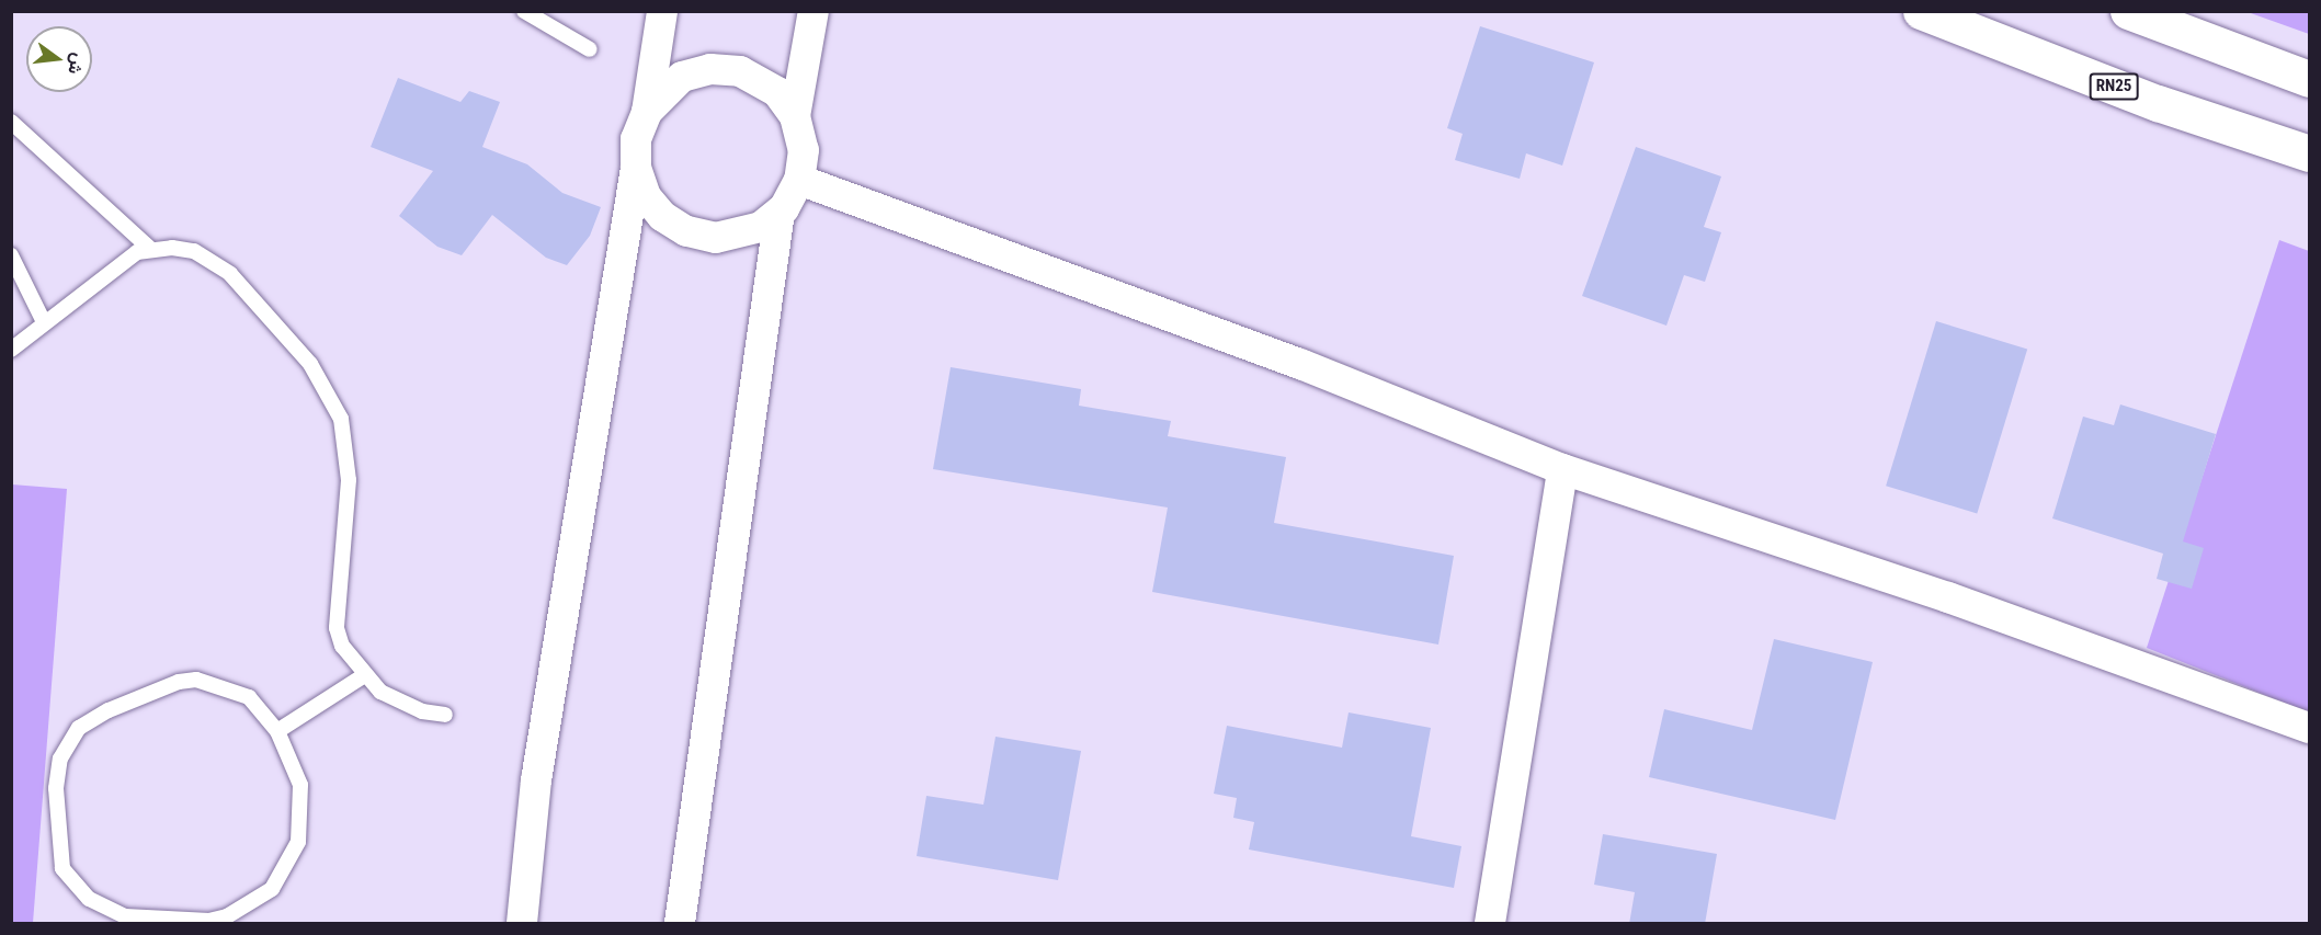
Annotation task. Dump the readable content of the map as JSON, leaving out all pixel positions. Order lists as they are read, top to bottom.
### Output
{
  "streets": {
    "main road": ["RN25"]
  },
  "north": "right"
}
